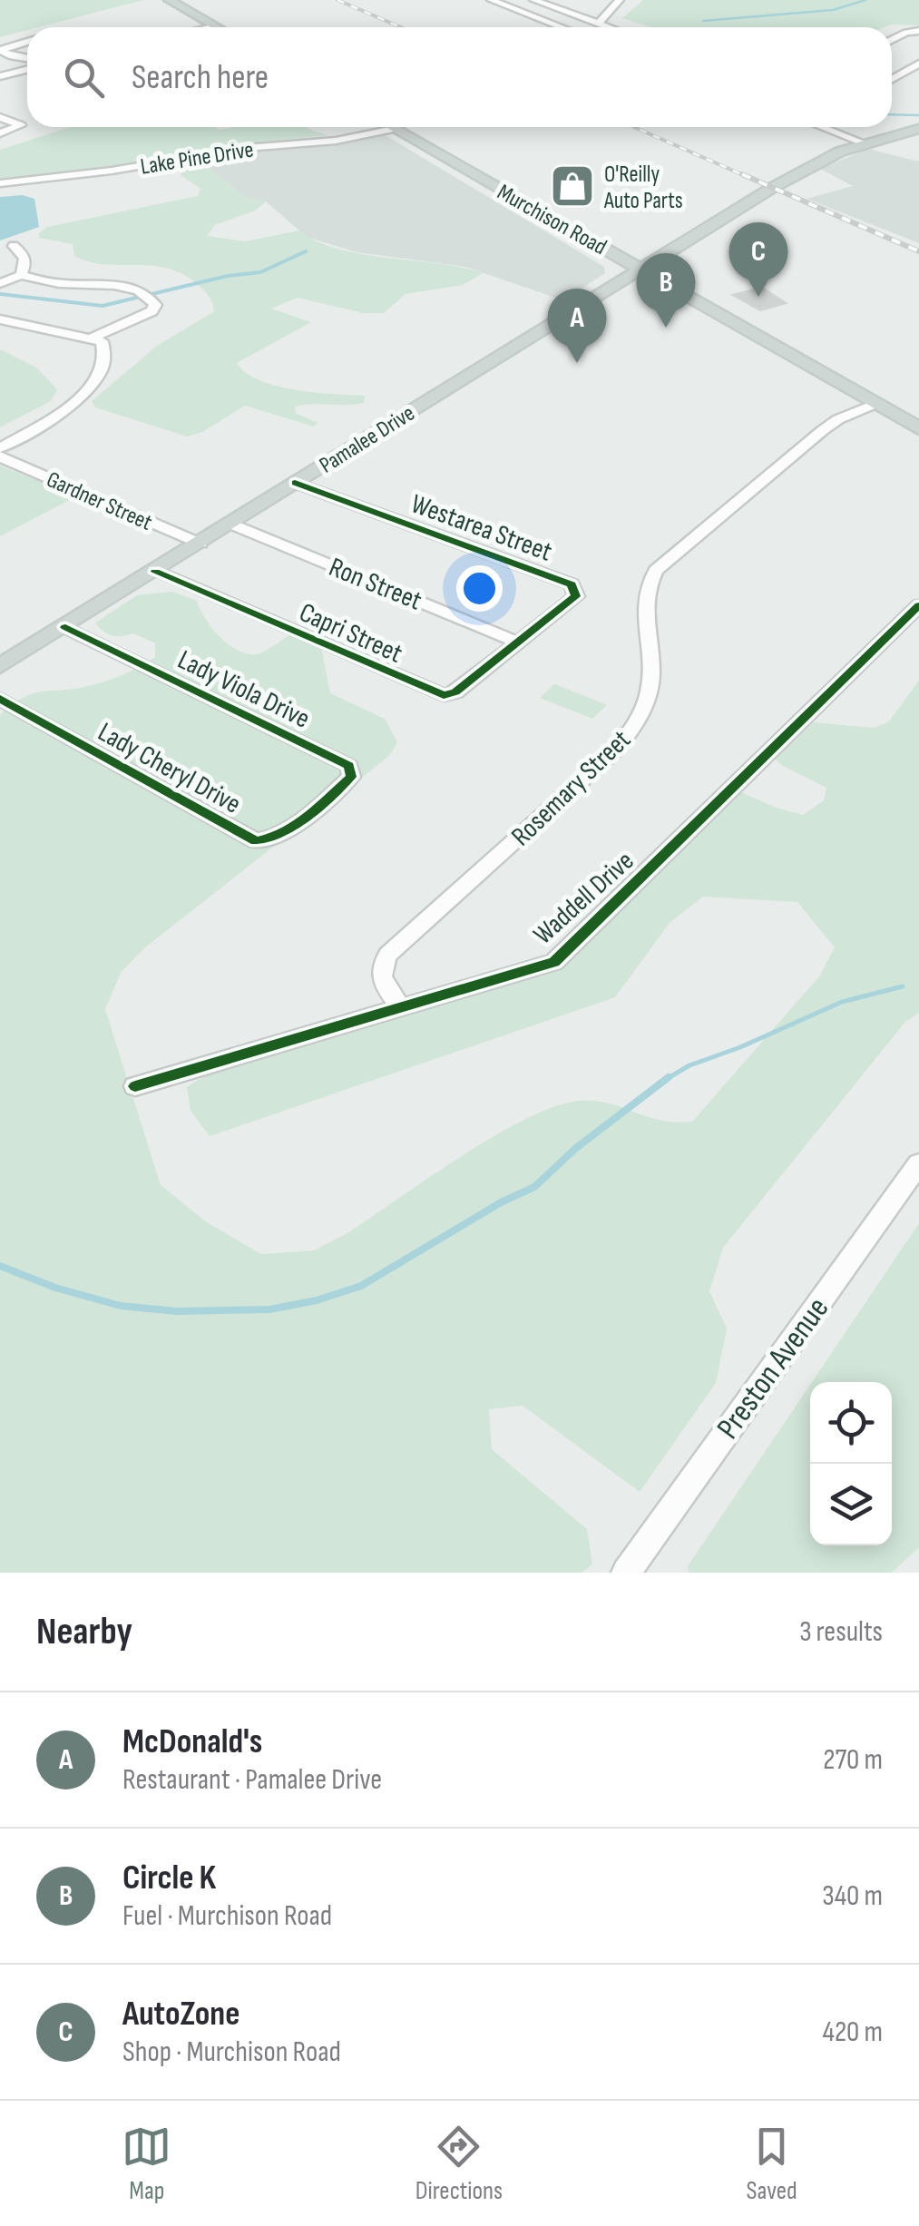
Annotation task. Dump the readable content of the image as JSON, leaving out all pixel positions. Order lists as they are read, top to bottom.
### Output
{
  "streets": {
    "main road": ["Murchison Road", "Pamalee Drive"],
    "street": [
      "Lake Pine Drive",
      "Gardner Street",
      "Westarea Street",
      "Ron Street",
      "Capri Street",
      "Lady Viola Drive",
      "Lady Cheryl Drive",
      "Rosemary Street",
      "Waddell Drive",
      "Preston Avenue"
    ]
  },
  "crossings": [
    ["Lake Pine Drive", "Murchison Road"],
    ["Murchison Road", "Pamalee Drive"],
    ["Murchison Road", "Rosemary Street"],
    ["Pamalee Drive", "Gardner Street"],
    ["Pamalee Drive", "Westarea Street"],
    ["Pamalee Drive", "Ron Street"],
    ["Pamalee Drive", "Capri Street"],
    ["Pamalee Drive", "Lady Viola Drive"],
    ["Westarea Street", "Ron Street"],
    ["Westarea Street", "Capri Street"],
    ["Ron Street", "Capri Street"],
    ["Lady Viola Drive", "Lady Cheryl Drive"],
    ["Rosemary Street", "Waddell Drive"]
  ],
  "places": {
    "shop": ["O'Reilly Auto Parts"]
  },
  "page": {
    "search": "Search here",
    "pins": ["C", "B", "A"],
    "heading": ["Nearby", "3 results"],
    "list": [
      {
        "mark": "A",
        "name": "McDonald's",
        "note": "Restaurant · Pamalee Drive",
        "value": "270 m"
      },
      {
        "mark": "B",
        "name": "Circle K",
        "note": "Fuel · Murchison Road",
        "value": "340 m"
      },
      {
        "mark": "C",
        "name": "AutoZone",
        "note": "Shop · Murchison Road",
        "value": "420 m"
      }
    ],
    "nav": ["Map", "Directions", "Saved"]
  }
}
